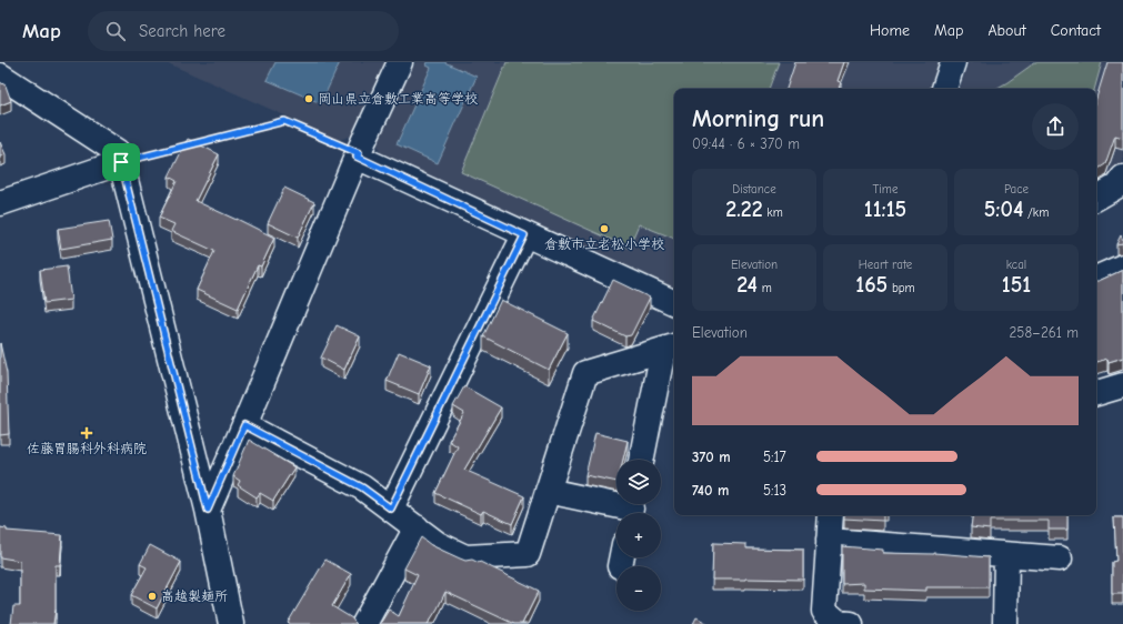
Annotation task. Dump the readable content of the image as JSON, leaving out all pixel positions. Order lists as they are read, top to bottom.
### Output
{
  "places": {
    "other": ["岡山県立倉敷工業高等学校", "倉敷市立老松小学校", "高越製麺所"],
    "health": ["佐藤胃腸科外科病院"]
  },
  "page": {
    "header": "Map",
    "search": "Search here",
    "nav": [
      "Home",
      "Map",
      "About",
      "Contact"
    ],
    "heading": ["Morning run", "09:44 · 6 × 370 m"],
    "stats": [
      ["Distance", "2.22 km"],
      ["Time", "11:15"],
      ["Pace", "5:04 /km"],
      ["Elevation", "24 m"],
      ["Heart rate", "165 bpm"],
      ["kcal", "151"]
    ],
    "chart": ["Elevation", "258–261 m"],
    "list": [
      {
        "name": "370 m",
        "note": "5:17"
      },
      {
        "name": "740 m",
        "note": "5:13"
      }
    ],
    "map_buttons": ["+", "−"]
  }
}
